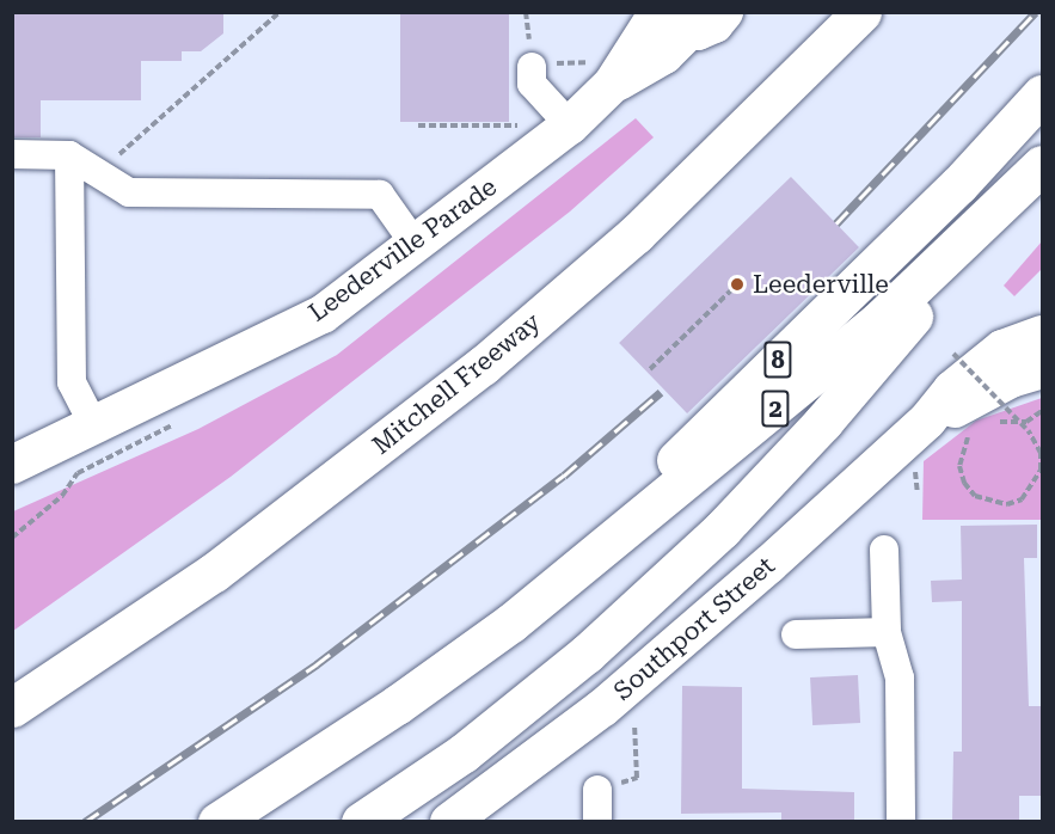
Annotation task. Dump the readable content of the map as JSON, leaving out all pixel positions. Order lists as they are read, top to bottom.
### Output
{
  "streets": {
    "highway": ["8", "Mitchell Freeway", "2"],
    "main road": ["Leederville Parade", "Southport Street"]
  },
  "crossings": [
    ["8", "2"]
  ],
  "places": ["Leederville"]
}
